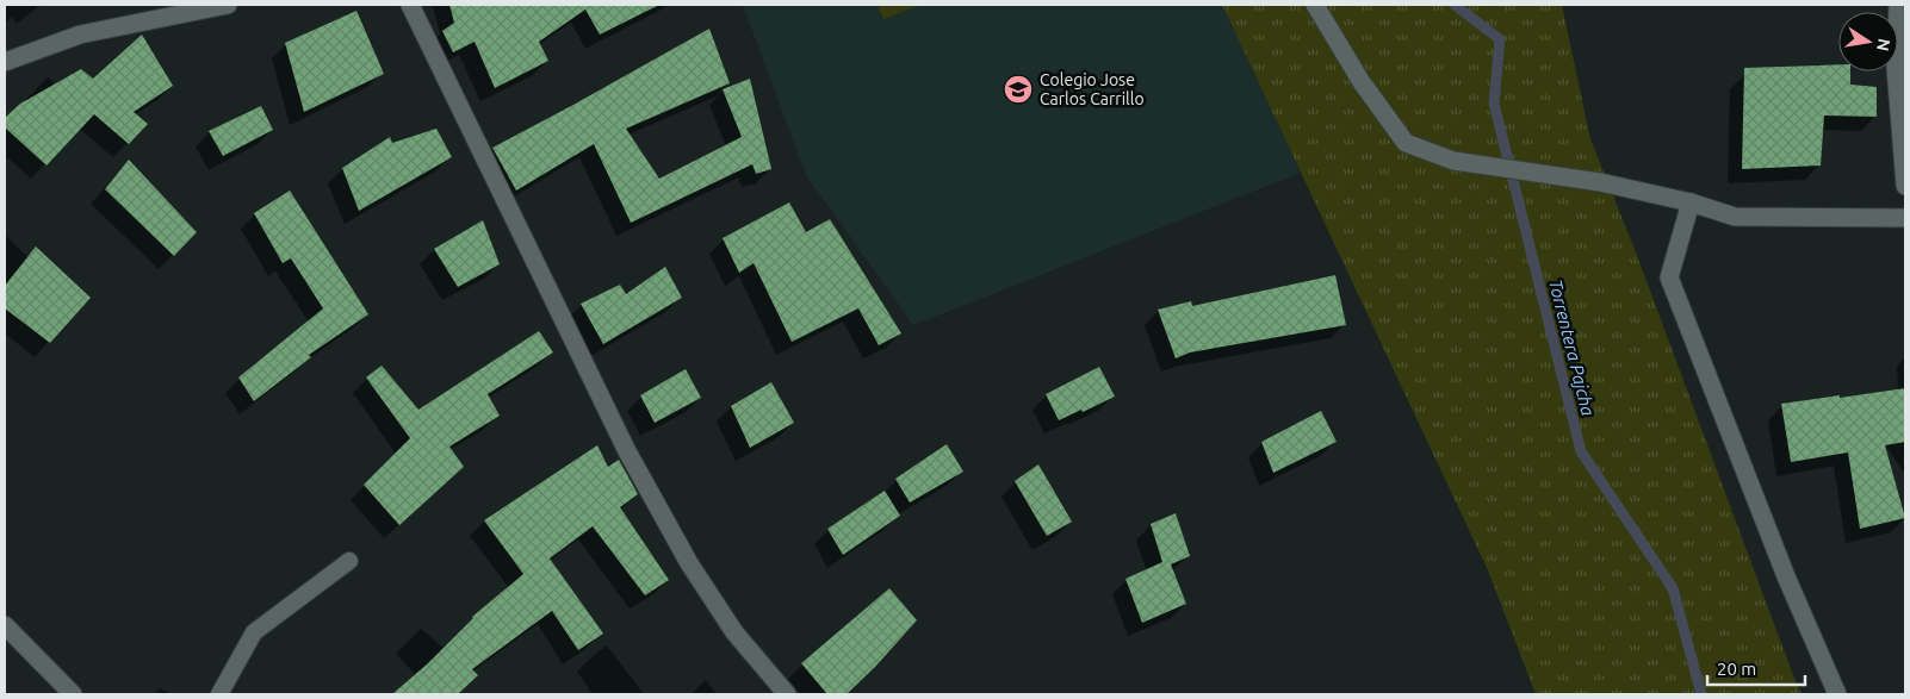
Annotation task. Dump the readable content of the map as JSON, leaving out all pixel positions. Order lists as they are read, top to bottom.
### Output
{
  "water": ["Torrentera Pajcha"],
  "places": {
    "school or university": ["Colegio Jose Carlos Carrillo"]
  },
  "scale_bar": "20 m",
  "north": "right"
}
